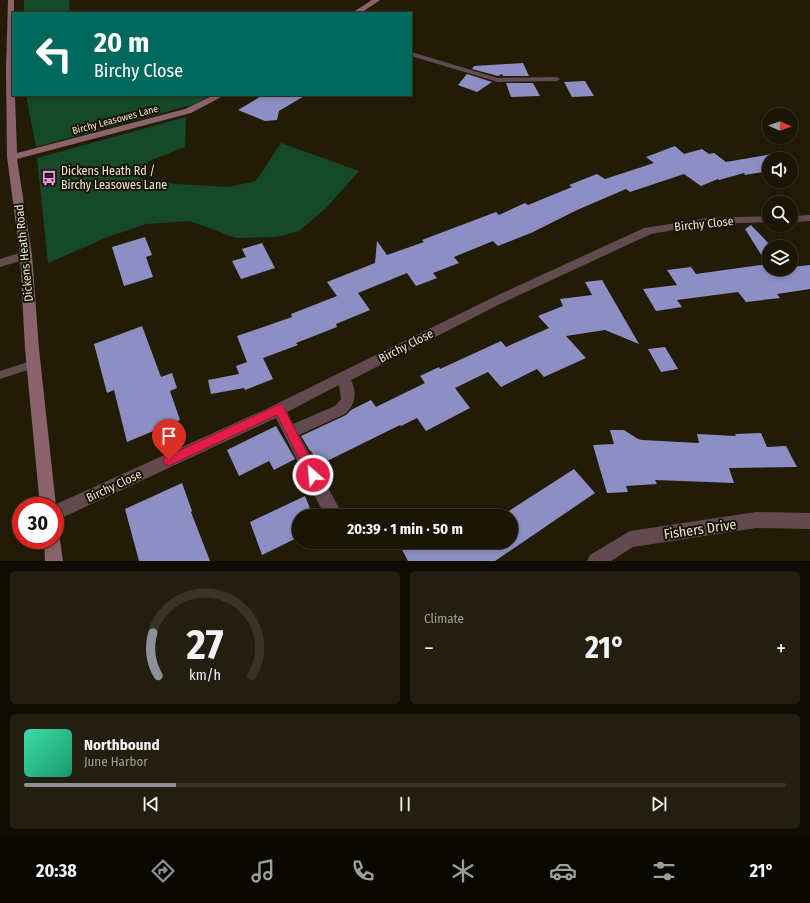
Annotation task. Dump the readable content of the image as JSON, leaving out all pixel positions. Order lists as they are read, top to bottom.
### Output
{
  "streets": {
    "street": [
      "Birchy Leasowes Lane",
      "Birchy Close",
      "Dickens Heath Road",
      "Fishers Drive"
    ]
  },
  "crossings": [
    ["Birchy Leasowes Lane", "Dickens Heath Road"]
  ],
  "places": {
    "bus stop": ["Dickens Heath Rd / Birchy Leasowes Lane"]
  },
  "north": "right",
  "page": {
    "turn": ["20 m", "Birchy Close"],
    "limit": "30",
    "trip": "20:39 · 1 min · 50 m",
    "tile": "Climate",
    "heat": ["−", "21°", "+"],
    "song": ["Northbound", "June Harbor"],
    "tabs": ["20:38", "21°"],
    "gauge": ["27", "km/h"]
  }
}
